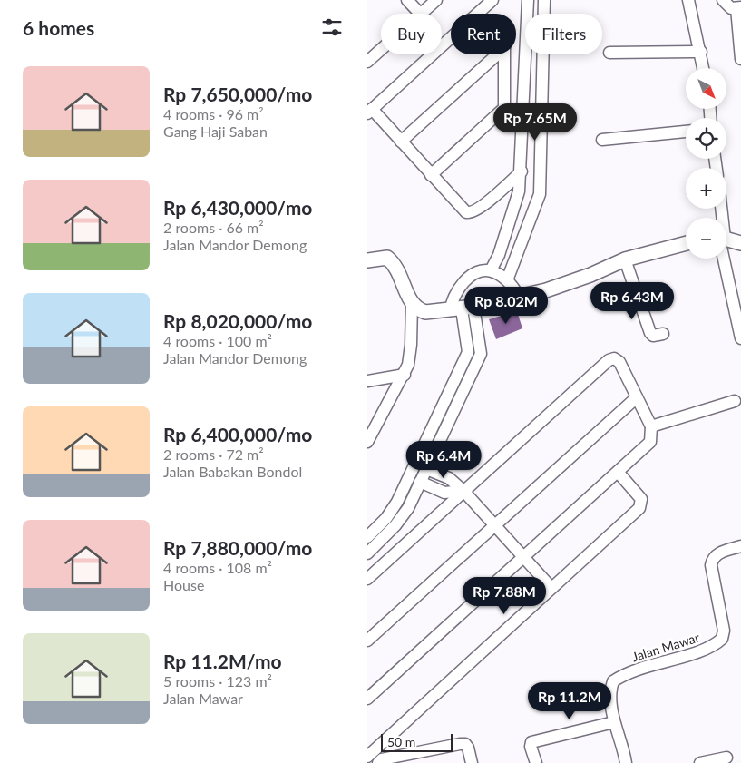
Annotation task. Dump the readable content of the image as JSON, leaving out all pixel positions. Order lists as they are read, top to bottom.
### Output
{
  "streets": {
    "street": ["Jalan Mawar"]
  },
  "scale_bar": "50 m",
  "north": "bottom right",
  "page": {
    "heading": "6 homes",
    "chip": ["Buy", "Rent", "Filters"],
    "list": [
      {
        "name": "Rp 7,650,000/mo",
        "note": "4 rooms · 96 m² · Gang Haji Saban"
      },
      {
        "name": "Rp 6,430,000/mo",
        "note": "2 rooms · 66 m² · Jalan Mandor Demong"
      },
      {
        "name": "Rp 8,020,000/mo",
        "note": "4 rooms · 100 m² · Jalan Mandor Demong"
      },
      {
        "name": "Rp 6,400,000/mo",
        "note": "2 rooms · 72 m² · Jalan Babakan Bondol"
      },
      {
        "name": "Rp 7,880,000/mo",
        "note": "4 rooms · 108 m² · House"
      },
      {
        "name": "Rp 11.2M/mo",
        "note": "5 rooms · 123 m² · Jalan Mawar"
      }
    ],
    "map_buttons": ["+", "−"],
    "price": [
      "Rp 7.65M",
      "Rp 6.43M",
      "Rp 8.02M",
      "Rp 6.4M",
      "Rp 7.88M",
      "Rp 11.2M"
    ],
    "scale": "50 m"
  }
}
